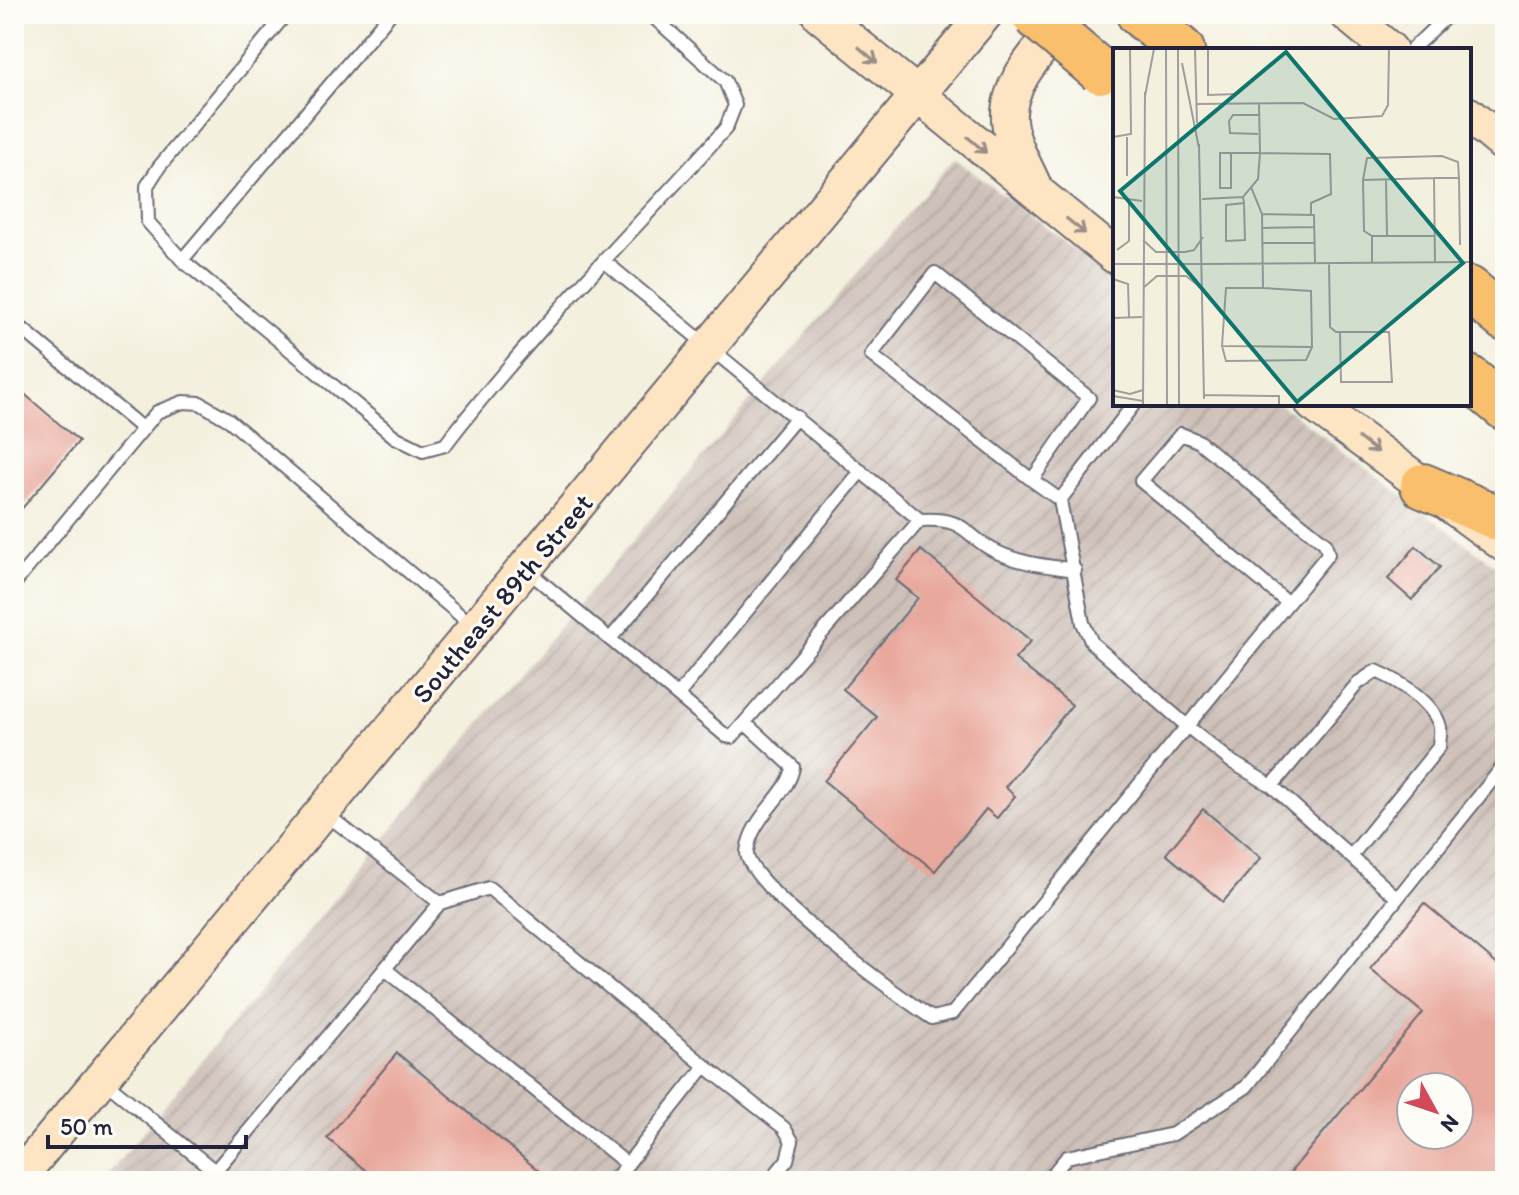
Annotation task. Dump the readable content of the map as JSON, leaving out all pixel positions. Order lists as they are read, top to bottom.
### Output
{
  "streets": {
    "street": ["Southeast 89th Street"]
  },
  "scale_bar": "50 m",
  "north": "bottom right"
}
